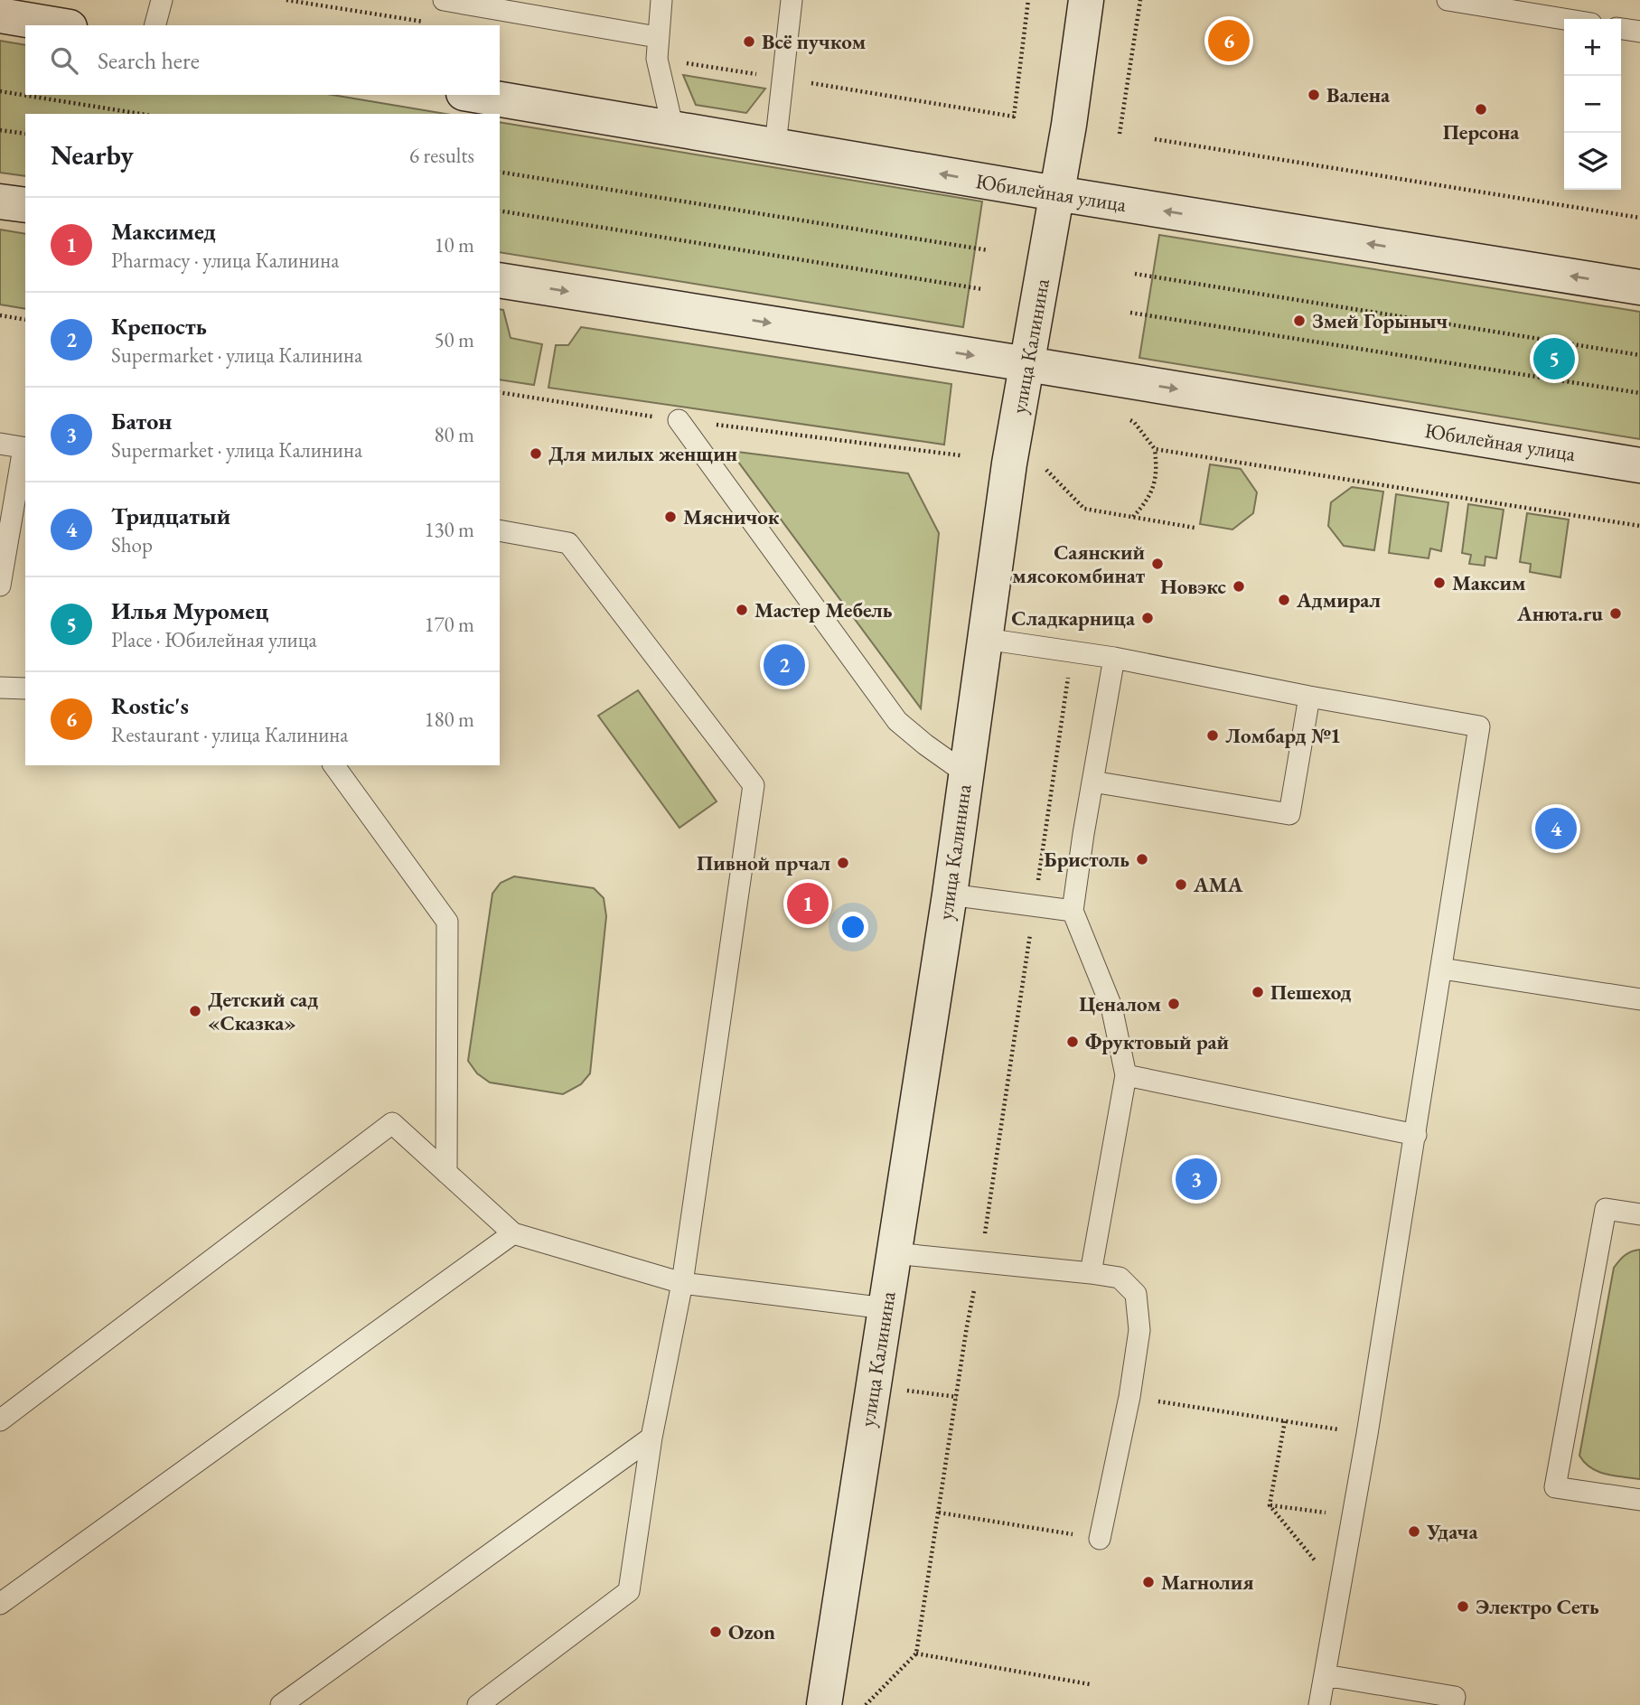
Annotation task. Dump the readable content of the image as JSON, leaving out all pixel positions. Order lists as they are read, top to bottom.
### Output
{
  "streets": {
    "main road": ["Юбилейная улица", "улица Калинина"]
  },
  "crossings": [
    ["Юбилейная улица", "улица Калинина"]
  ],
  "places": [
    "Всё пучком",
    "Валена",
    "Персона",
    "Змей Горыныч",
    "Для милых женщин",
    "Мясничок",
    "Саянский мясокомбинат",
    "Максим",
    "Новэкс",
    "Адмирал",
    "Мастер Мебель",
    "Анюта.ru",
    "Сладкарница",
    "Ломбард №1",
    "Бристоль",
    "Пивной прчал",
    "АМА",
    "Пешеход",
    "Ценалом",
    "Детский сад «Сказка»",
    "Фруктовый рай",
    "Удача",
    "Магнолия",
    "Электро Сеть",
    "Ozon"
  ],
  "page": {
    "pins": [
      "6",
      "5",
      "2",
      "4",
      "1",
      "3"
    ],
    "map_buttons": ["+", "−"],
    "search": "Search here",
    "heading": ["Nearby", "6 results"],
    "list": [
      {
        "mark": "1",
        "name": "Максимед",
        "note": "Pharmacy · улица Калинина",
        "value": "10 m"
      },
      {
        "mark": "2",
        "name": "Крепость",
        "note": "Supermarket · улица Калинина",
        "value": "50 m"
      },
      {
        "mark": "3",
        "name": "Батон",
        "note": "Supermarket · улица Калинина",
        "value": "80 m"
      },
      {
        "mark": "4",
        "name": "Тридцатый",
        "note": "Shop",
        "value": "130 m"
      },
      {
        "mark": "5",
        "name": "Илья Муромец",
        "note": "Place · Юбилейная улица",
        "value": "170 m"
      },
      {
        "mark": "6",
        "name": "Rostic's",
        "note": "Restaurant · улица Калинина",
        "value": "180 m"
      }
    ]
  }
}
